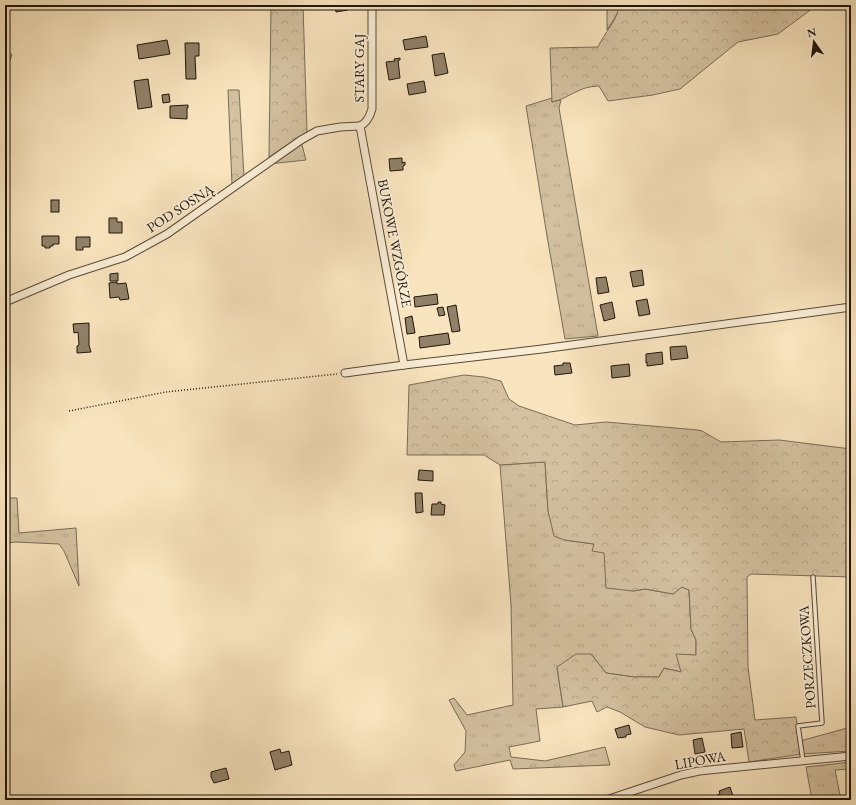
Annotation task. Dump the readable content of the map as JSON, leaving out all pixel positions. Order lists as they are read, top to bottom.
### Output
{
  "streets": {
    "street": [
      "STARY GAJ",
      "POD SOSNĄ",
      "BUKOWE WZGÓRZE",
      "LIPOWA"
    ],
    "lane": ["PORZECZKOWA"]
  },
  "crossings": [
    ["STARY GAJ", "POD SOSNĄ"],
    ["STARY GAJ", "BUKOWE WZGÓRZE"],
    ["POD SOSNĄ", "BUKOWE WZGÓRZE"],
    ["PORZECZKOWA", "LIPOWA"]
  ],
  "north": "top"
}
